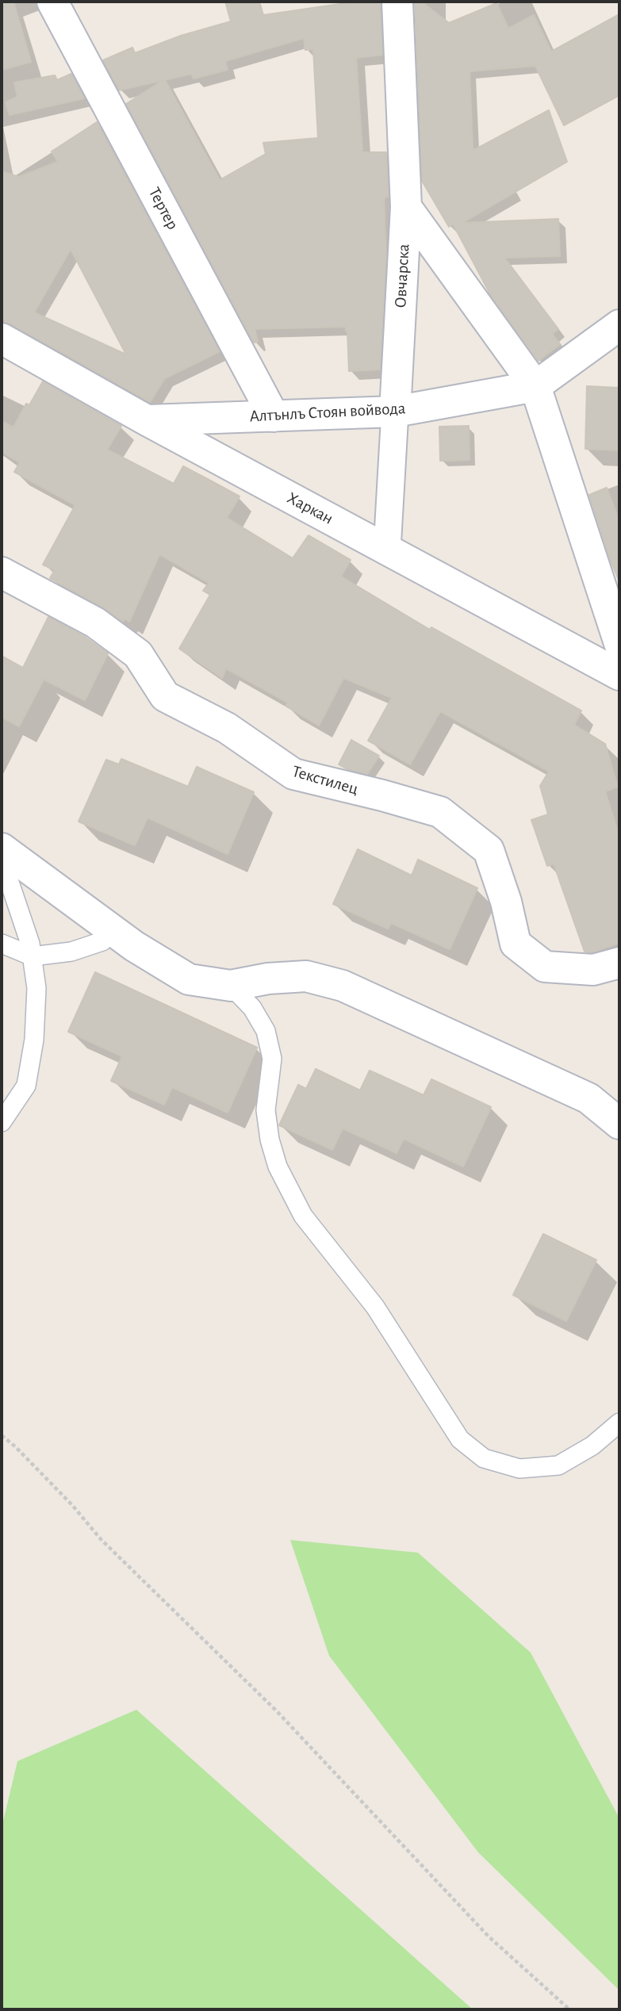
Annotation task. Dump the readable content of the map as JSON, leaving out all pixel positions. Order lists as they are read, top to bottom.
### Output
{
  "streets": {
    "street": [
      "Тертер",
      "Овчарска",
      "Алтънлъ Стоян войвода",
      "Харкан",
      "Текстилец"
    ]
  },
  "crossings": [
    ["Тертер", "Алтънлъ Стоян войвода"],
    ["Овчарска", "Алтънлъ Стоян войвода"],
    ["Овчарска", "Харкан"],
    ["Алтънлъ Стоян войвода", "Харкан"]
  ]
}
